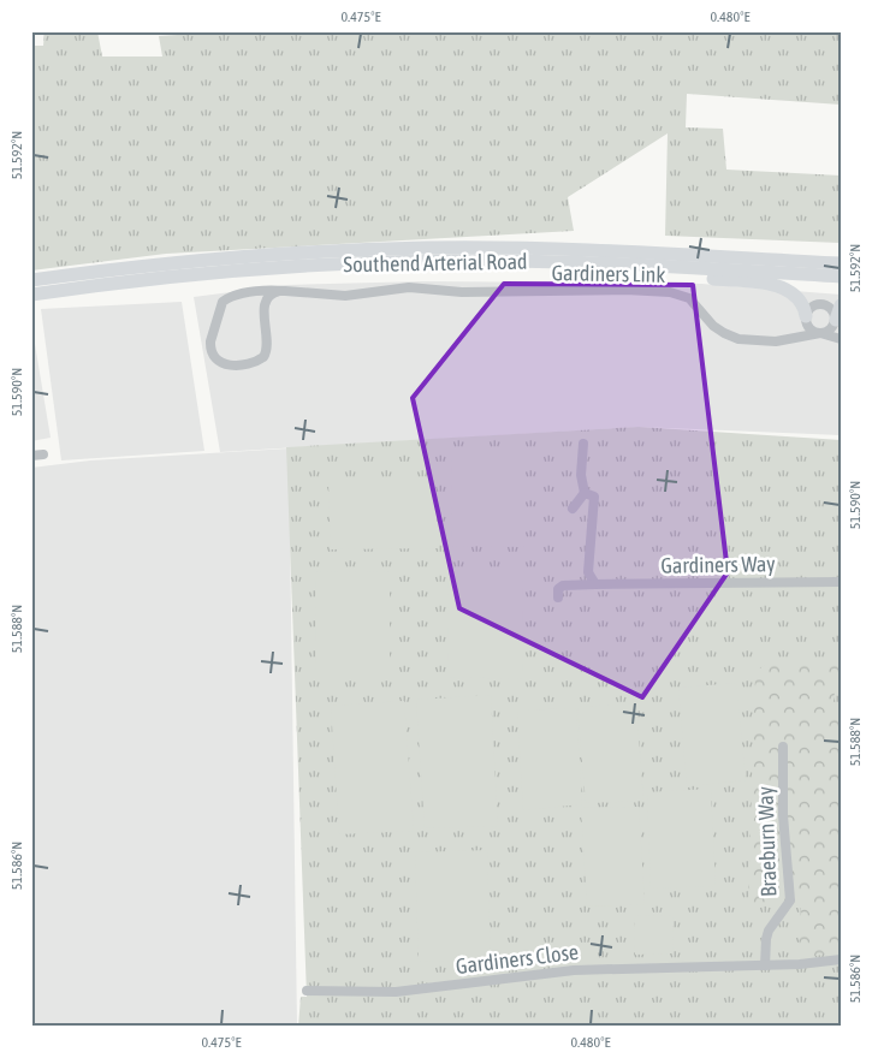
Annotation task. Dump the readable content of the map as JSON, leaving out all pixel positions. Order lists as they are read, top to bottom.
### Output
{
  "streets": {
    "highway": ["Southend Arterial Road"],
    "street": [
      "Gardiners Link",
      "Gardiners Way",
      "Braeburn Way",
      "Gardiners Close"
    ]
  },
  "crossings": [
    ["Braeburn Way", "Gardiners Close"]
  ],
  "coordinates": [
    "0.475°E",
    "0.480°E",
    "51.592°N",
    "51.590°N",
    "51.588°N",
    "51.586°N"
  ]
}
